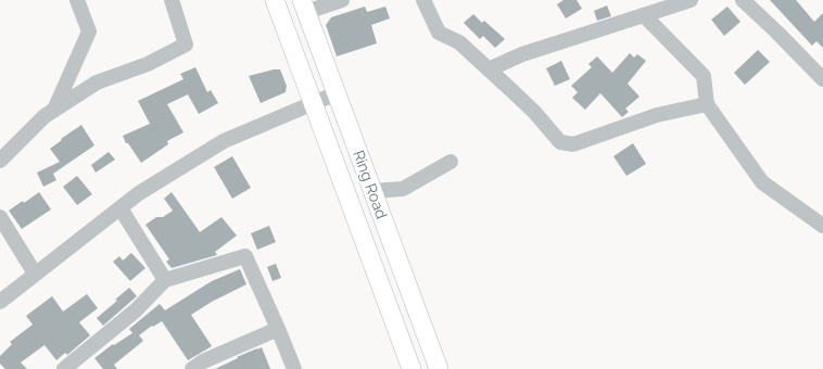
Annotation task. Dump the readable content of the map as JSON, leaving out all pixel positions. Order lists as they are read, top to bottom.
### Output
{
  "streets": {
    "main road": ["Ring Road"]
  }
}
